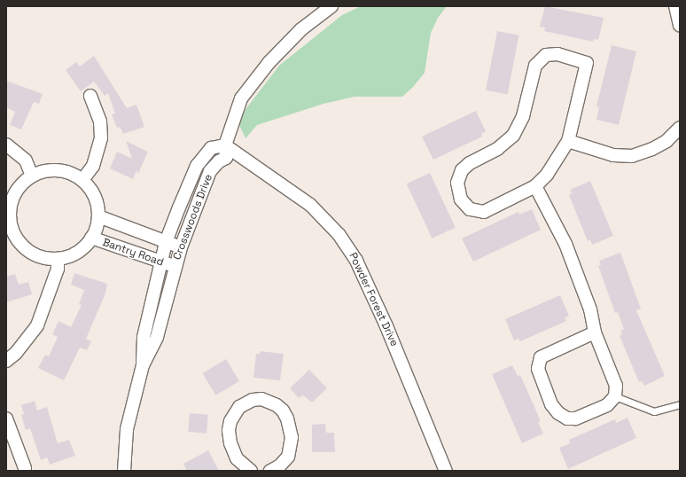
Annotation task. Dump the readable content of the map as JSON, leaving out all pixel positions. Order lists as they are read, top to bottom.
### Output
{
  "streets": {
    "street": ["Crosswoods Drive", "Bantry Road", "Powder Forest Drive"]
  },
  "crossings": [
    ["Crosswoods Drive", "Bantry Road"],
    ["Crosswoods Drive", "Powder Forest Drive"]
  ]
}
